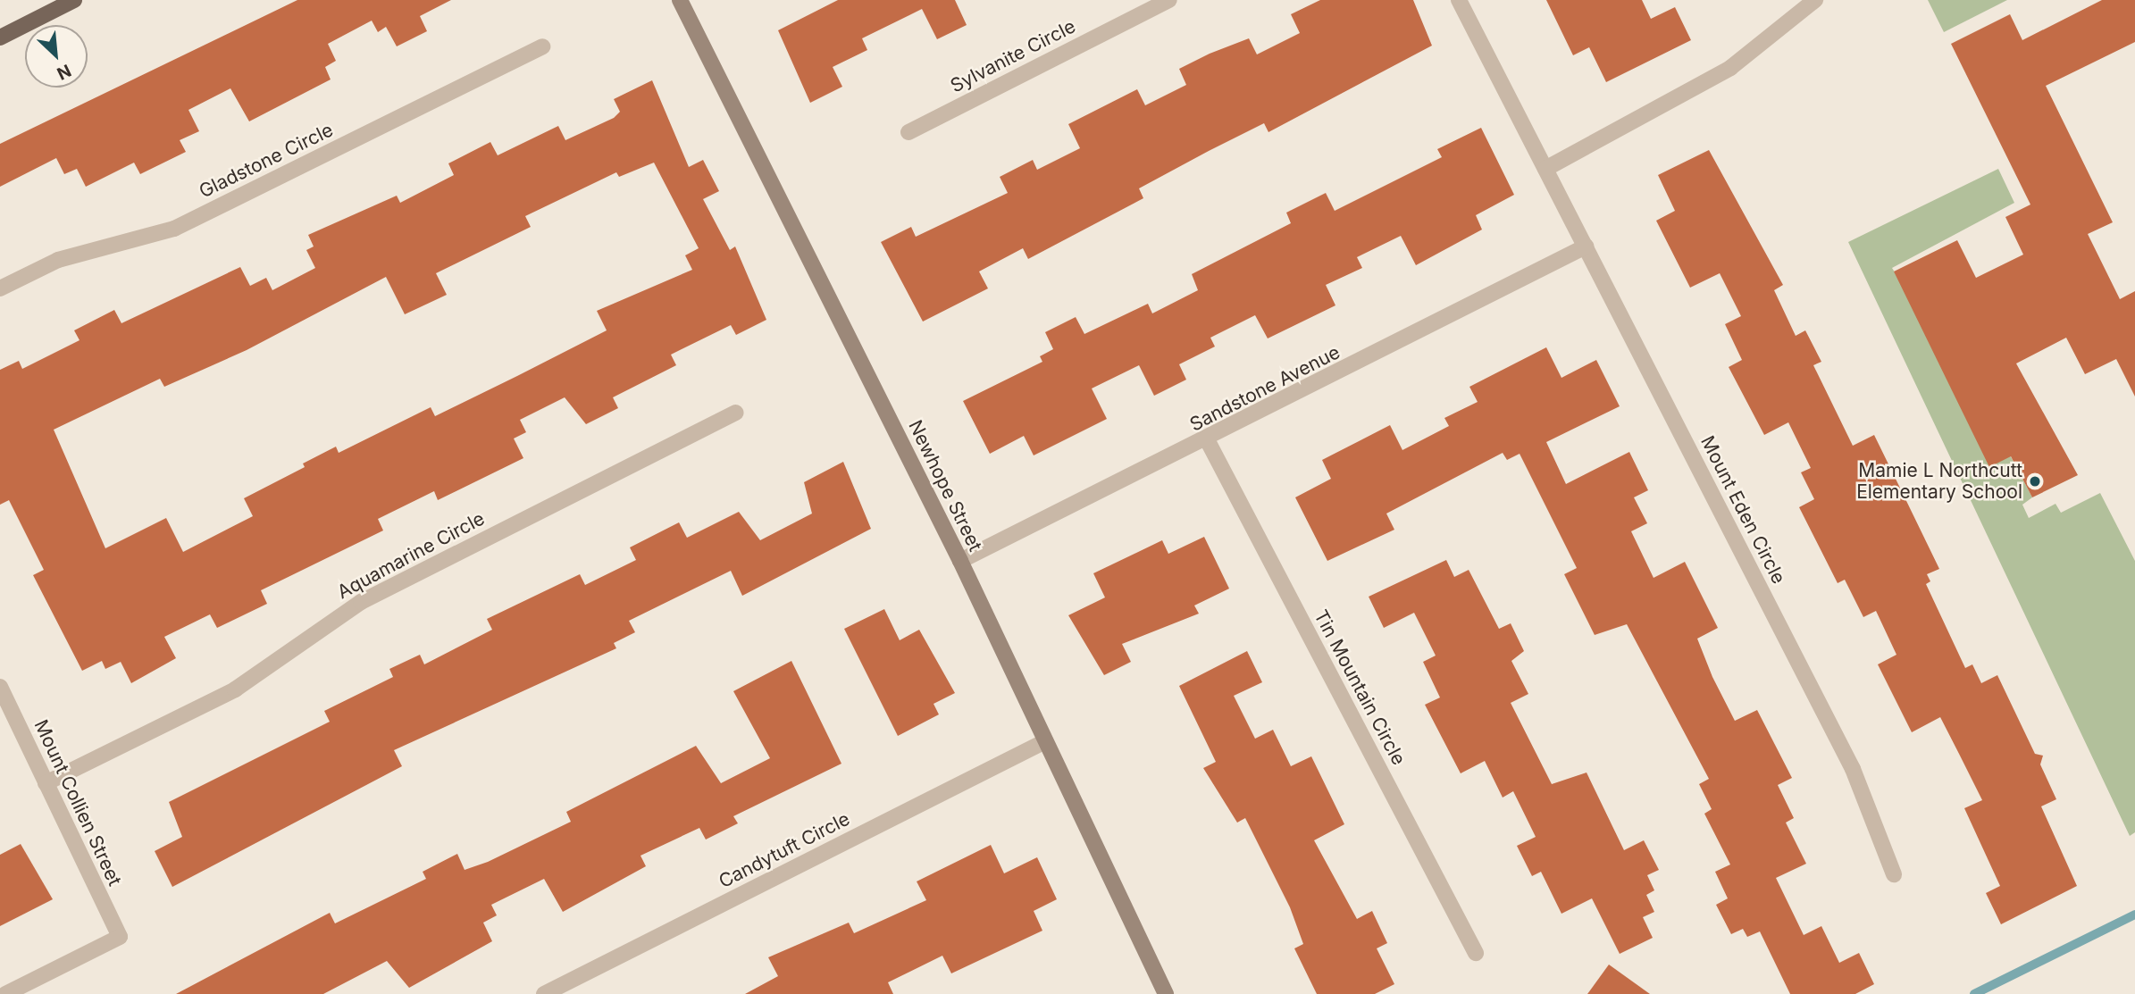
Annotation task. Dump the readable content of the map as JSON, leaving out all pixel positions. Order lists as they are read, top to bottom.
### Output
{
  "streets": {
    "street": [
      "Sylvanite Circle",
      "Gladstone Circle",
      "Sandstone Avenue",
      "Newhope Street",
      "Mount Eden Circle",
      "Aquamarine Circle",
      "Tin Mountain Circle",
      "Mount Collien Street",
      "Candytuft Circle"
    ]
  },
  "crossings": [
    ["Sandstone Avenue", "Newhope Street"],
    ["Sandstone Avenue", "Mount Eden Circle"],
    ["Sandstone Avenue", "Tin Mountain Circle"],
    ["Newhope Street", "Candytuft Circle"],
    ["Aquamarine Circle", "Mount Collien Street"]
  ],
  "places": ["Mamie L Northcutt Elementary School"],
  "north": "bottom right"
}
